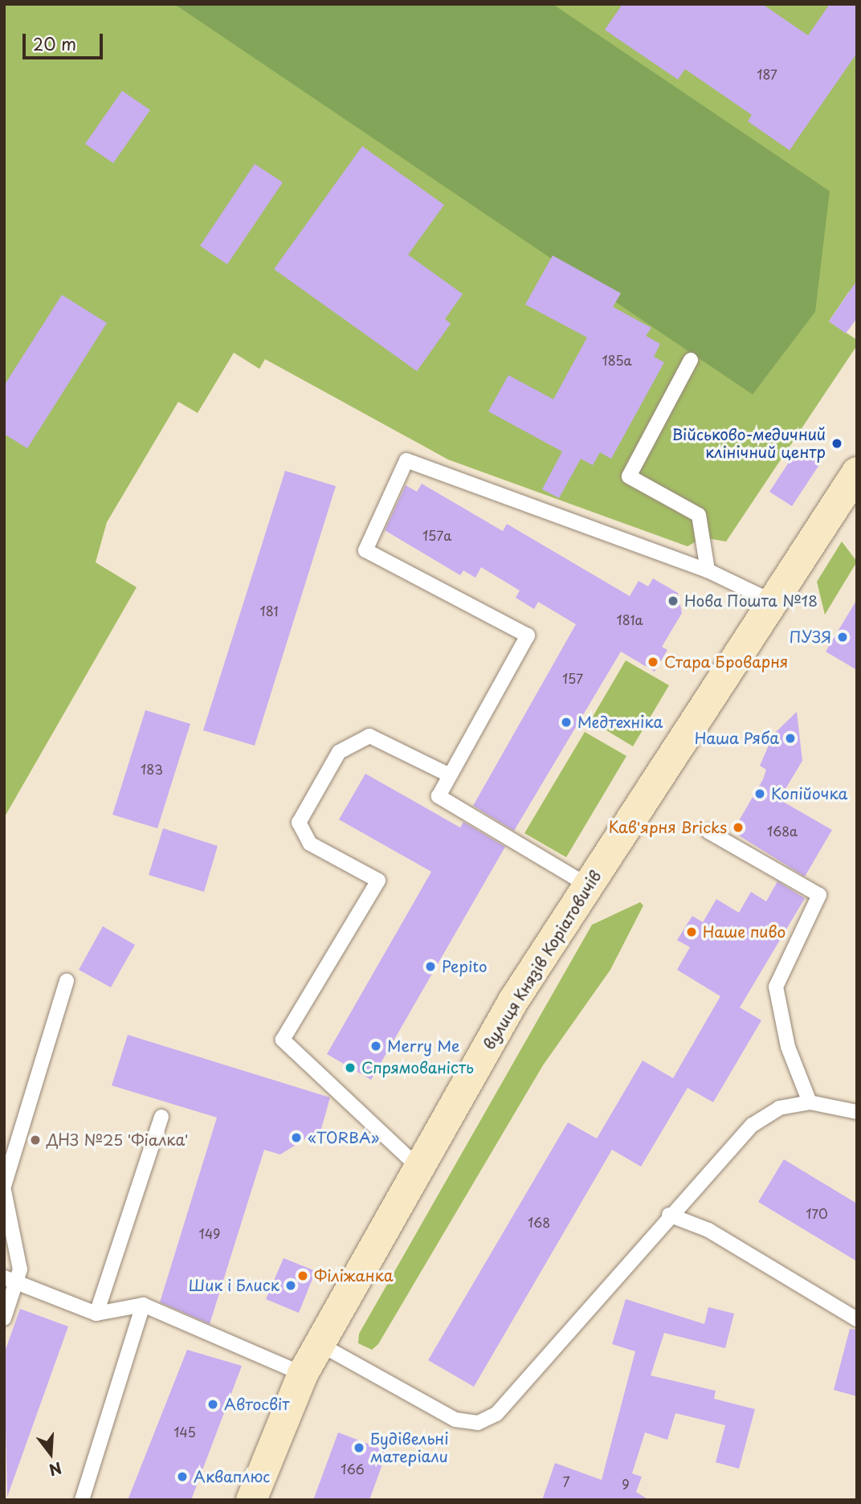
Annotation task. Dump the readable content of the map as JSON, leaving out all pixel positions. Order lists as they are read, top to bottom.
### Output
{
  "streets": {
    "main road": ["вулиця Князів Коріатовичів"]
  },
  "places": [
    "Військово-медичний клінічний центр",
    "Нова Пошта №18",
    "ПУЗЯ",
    "Стара Броварня",
    "Медтехніка",
    "Наша Ряба",
    "Копійочка",
    "Кав'ярня Bricks",
    "Наше пиво",
    "Pepito",
    "Merry Me",
    "Спрямованість",
    "«TORBA»",
    "ДНЗ №25 'Фіалка'",
    "Філіжанка",
    "Шик і Блиск",
    "Автосвіт",
    "Будівельні матеріали",
    "Акваплюс"
  ],
  "house_numbers": [
    "187",
    "185а",
    "157а",
    "181",
    "181а",
    "157",
    "183",
    "168а",
    "170",
    "168",
    "149",
    "145",
    "166",
    "7",
    "9"
  ],
  "scale_bar": "20 m",
  "north": "bottom"
}
